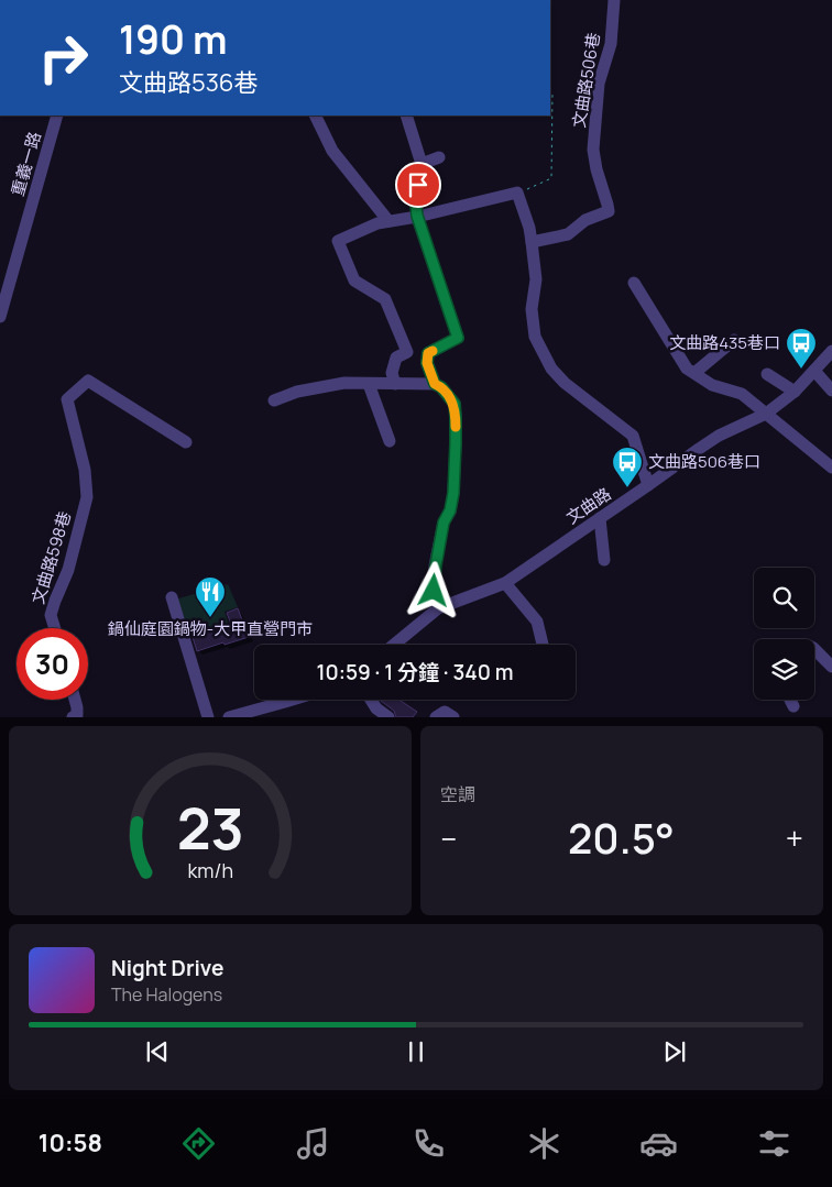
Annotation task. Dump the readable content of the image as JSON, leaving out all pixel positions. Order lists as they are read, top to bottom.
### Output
{
  "streets": {
    "street": [
      "文曲路506巷",
      "重義一路",
      "文曲路",
      "文曲路598巷"
    ]
  },
  "places": {
    "bus stop": ["文曲路435巷口", "文曲路506巷口"],
    "restaurant": ["鍋仙庭園鍋物-大甲直營門市"]
  },
  "page": {
    "turn": ["190 m", "文曲路536巷"],
    "limit": "30",
    "trip": "10:59 · 1 分鐘 · 340 m",
    "tile": "空調",
    "heat": ["−", "20.5°", "+"],
    "song": ["Night Drive", "The Halogens"],
    "tabs": "10:58",
    "gauge": ["23", "km/h"]
  }
}
